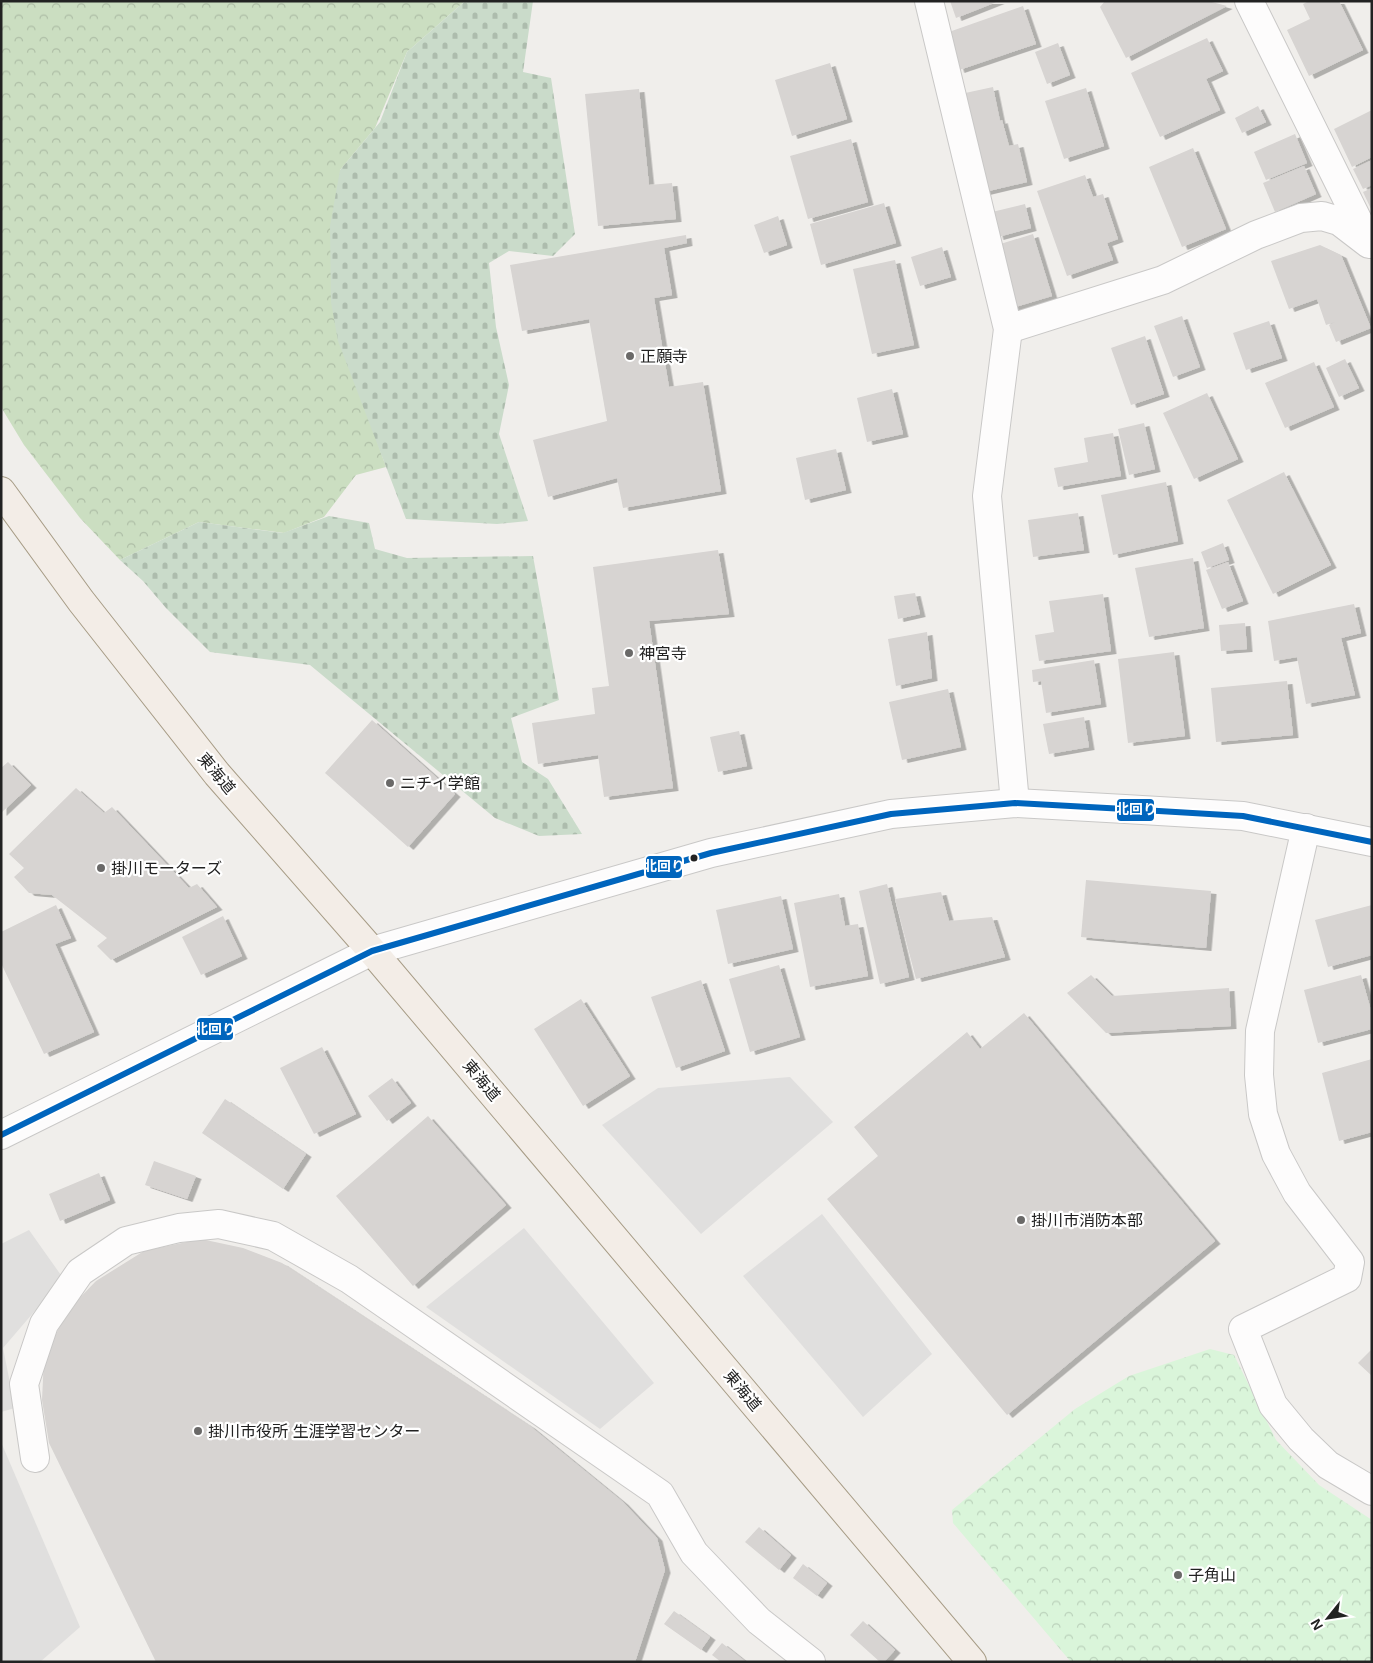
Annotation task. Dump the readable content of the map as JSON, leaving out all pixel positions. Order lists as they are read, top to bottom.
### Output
{
  "streets": {
    "main road": ["東海道"]
  },
  "places": [
    "正願寺",
    "神宮寺",
    "ニチイ学館",
    "掛川モーターズ",
    "掛川市消防本部",
    "掛川市役所 生涯学習センター",
    "子角山"
  ],
  "lines": ["transit line 北回り"],
  "north": "bottom left"
}
